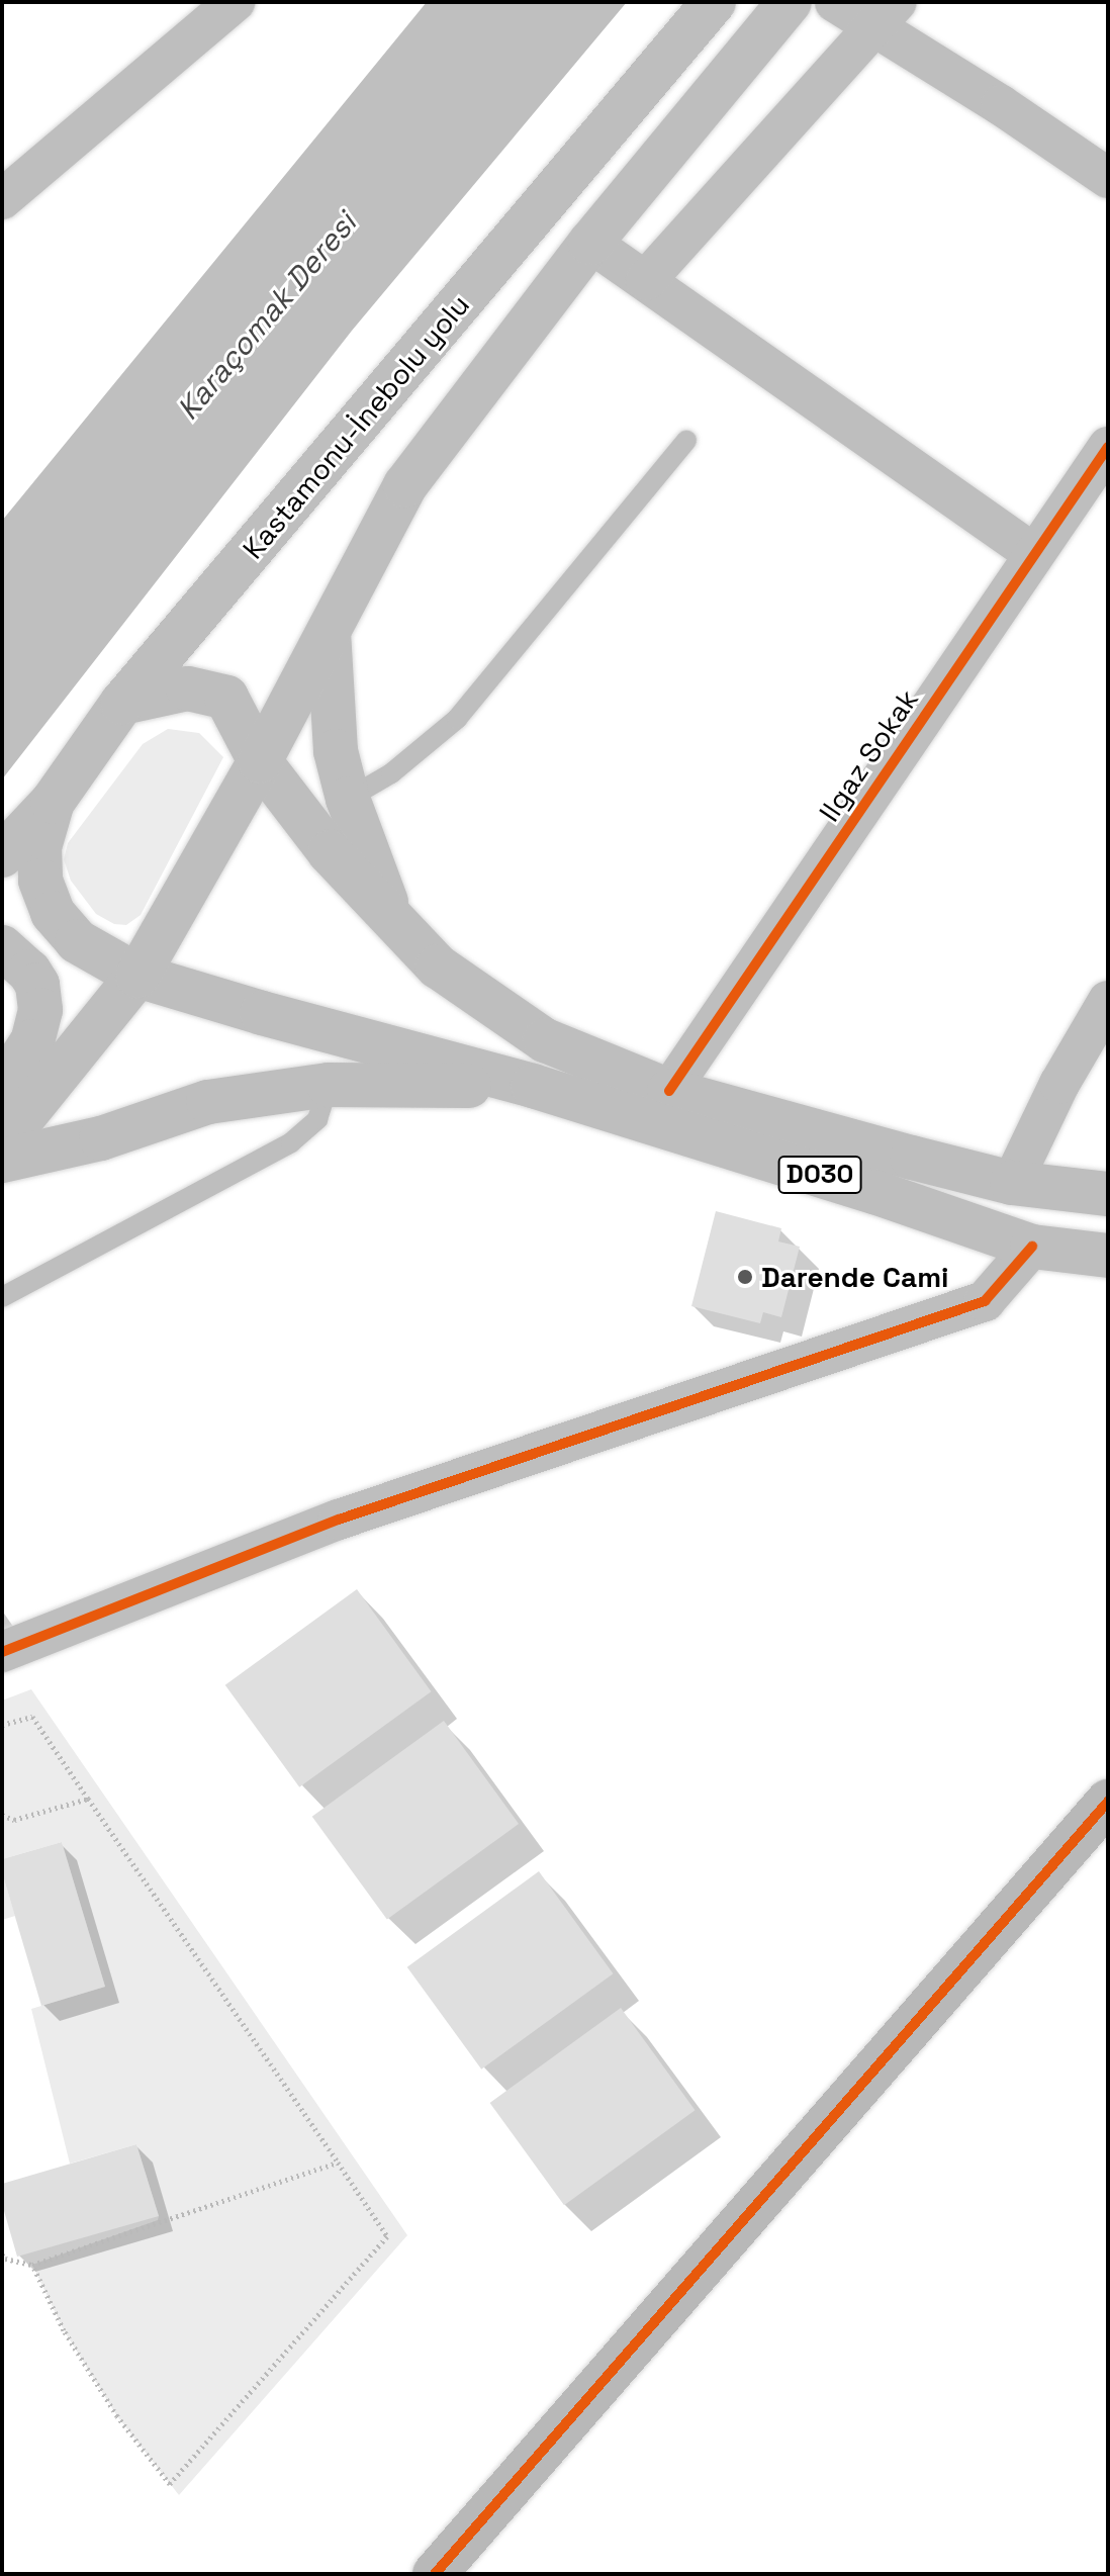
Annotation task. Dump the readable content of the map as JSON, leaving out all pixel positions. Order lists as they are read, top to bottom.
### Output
{
  "streets": {
    "main road": ["Kastamonu-İnebolu yolu", "D030"],
    "street": ["Ilgaz Sokak"]
  },
  "water": ["Karaçomak Deresi"],
  "places": ["Darende Cami"]
}
